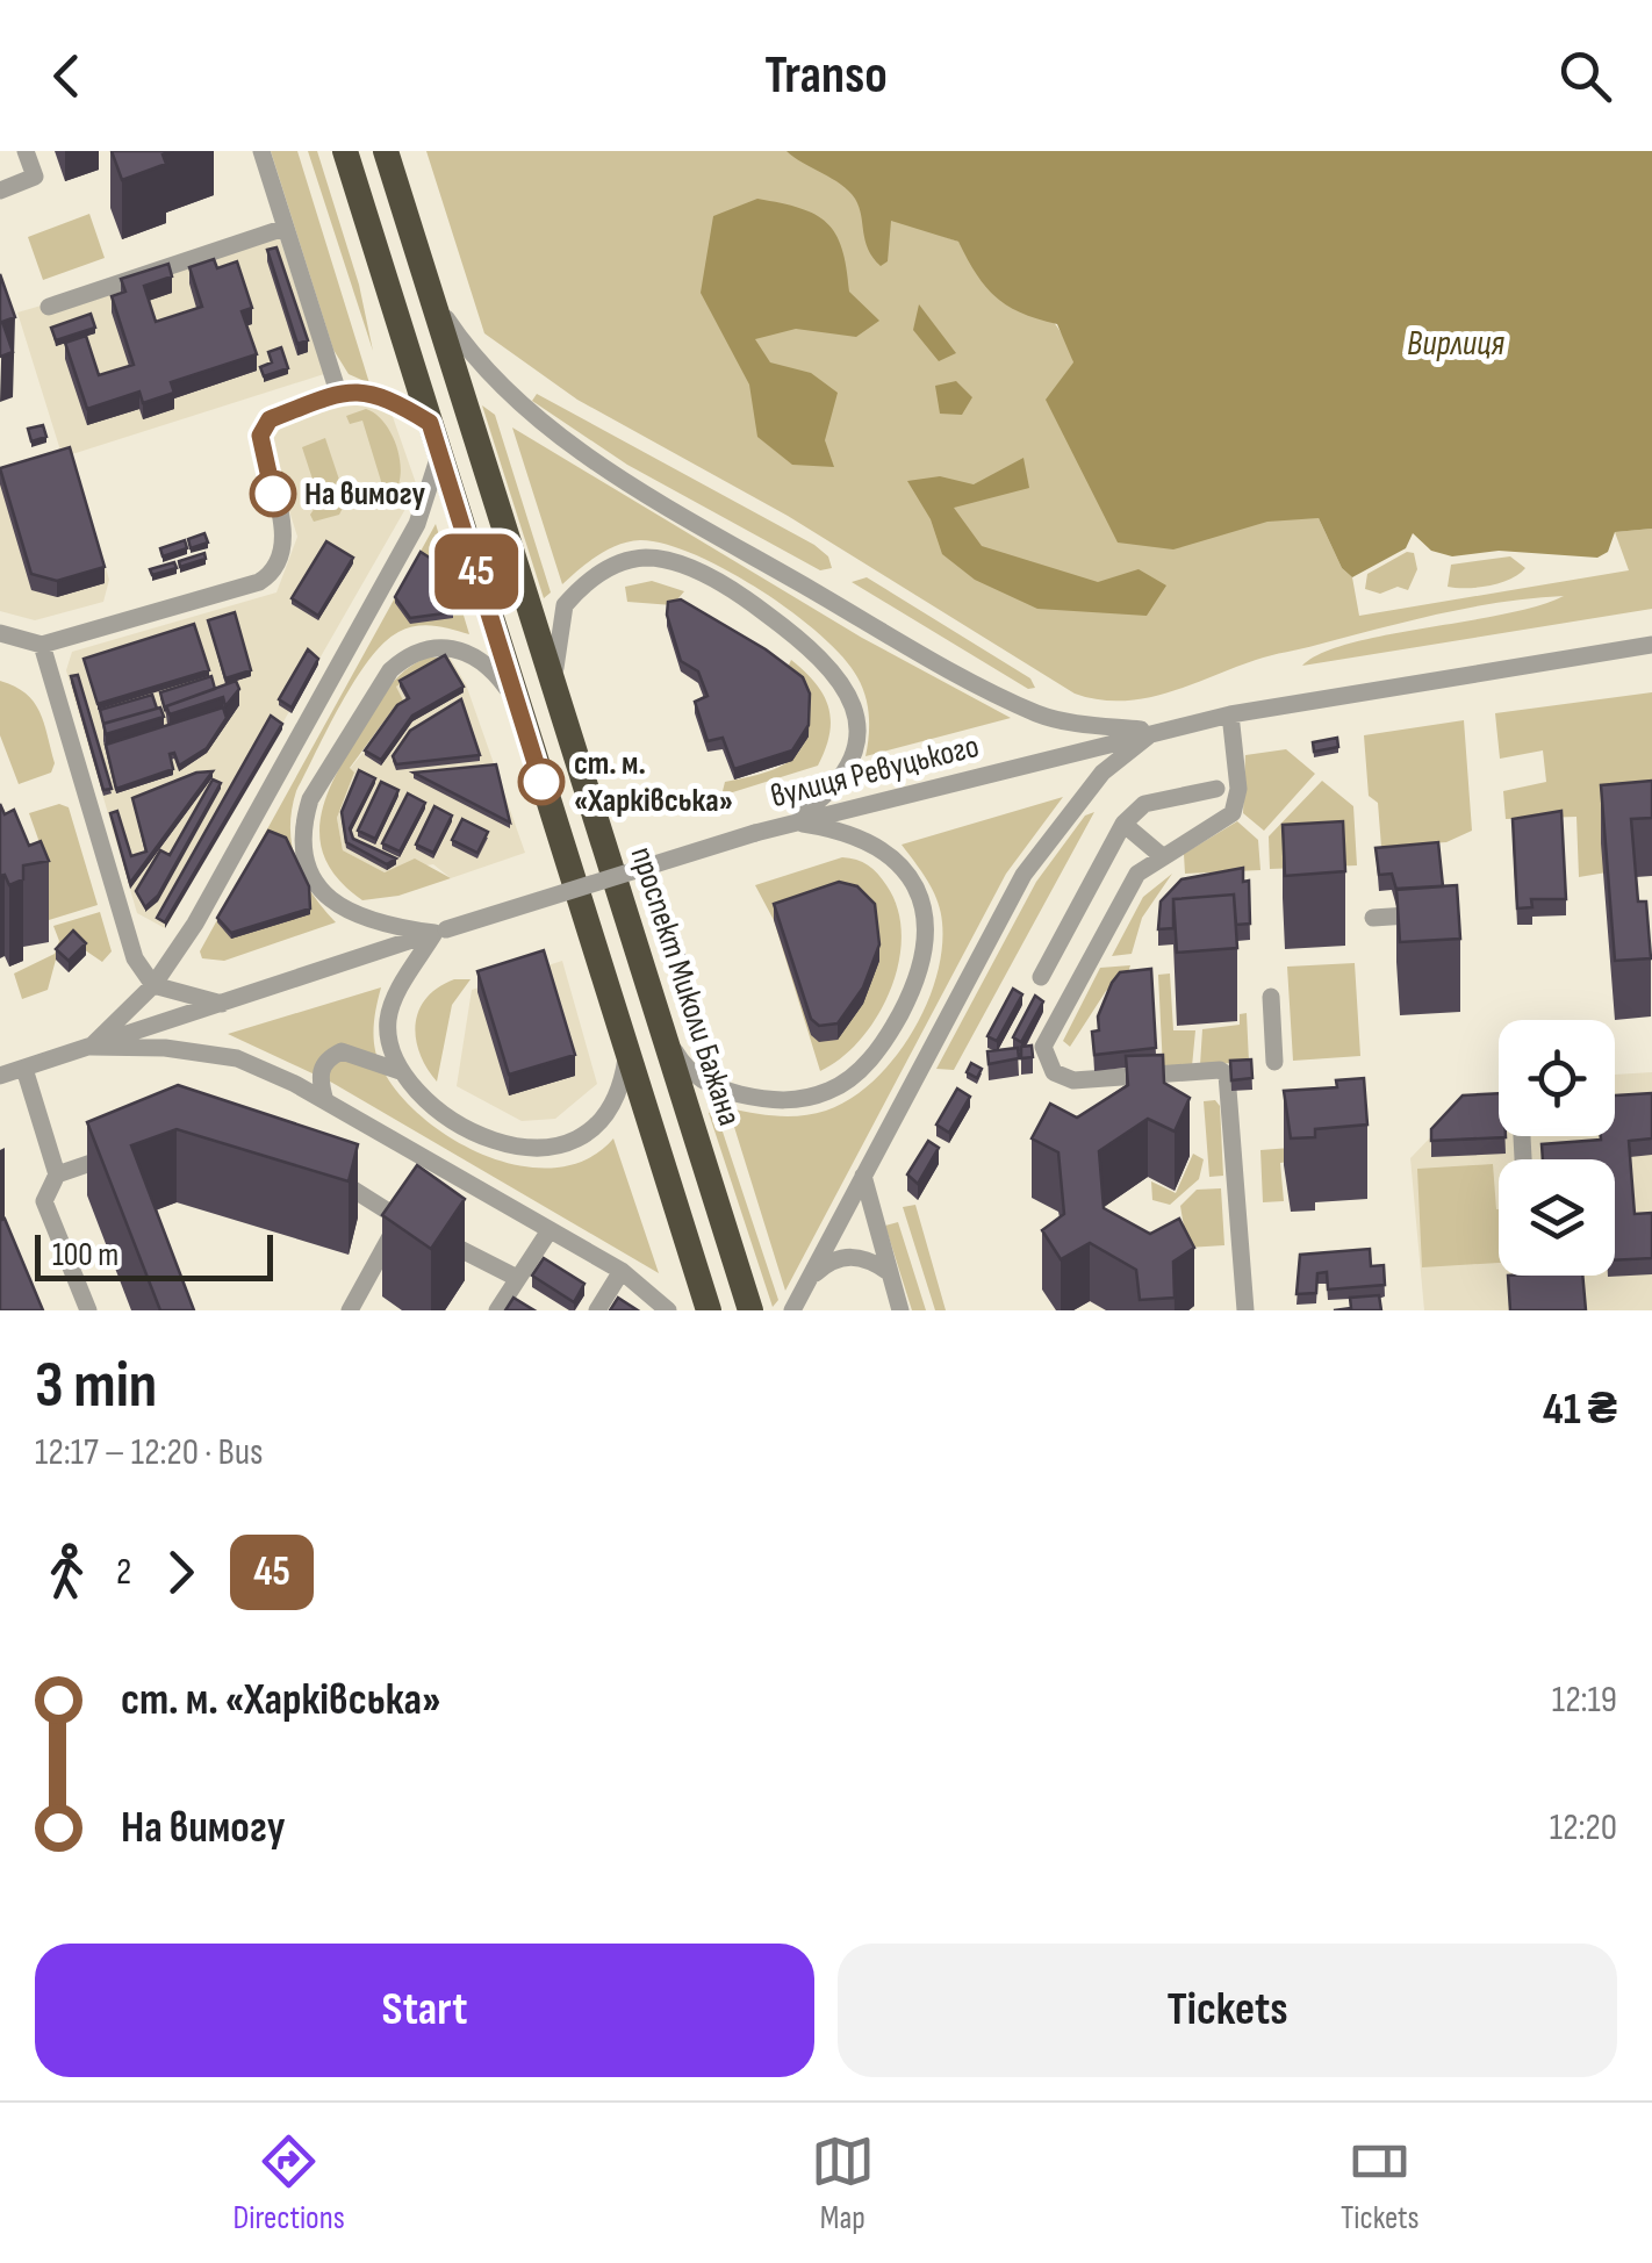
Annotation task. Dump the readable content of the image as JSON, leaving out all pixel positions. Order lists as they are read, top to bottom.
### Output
{
  "streets": {
    "highway": ["проспект Миколи Бажана"],
    "street": ["вулиця Ревуцького"]
  },
  "water": ["Вирлиця"],
  "places": ["На вимогу", "ст. м. «Харківська»"],
  "lines": ["bus line 45"],
  "scale_bar": "100 m",
  "page": {
    "header": "Transo",
    "on_map": "45",
    "scale": "100 m",
    "heading": ["3 min", "12:17 – 12:20 · Bus", "41 ₴"],
    "legs": ["2", "45"],
    "list": [
      {
        "name": "ст. м. «Харківська»",
        "value": "12:19"
      },
      {
        "name": "На вимогу",
        "value": "12:20"
      }
    ],
    "buttons": ["Start", "Tickets"],
    "tabs": ["Directions", "Map", "Tickets"]
  }
}
